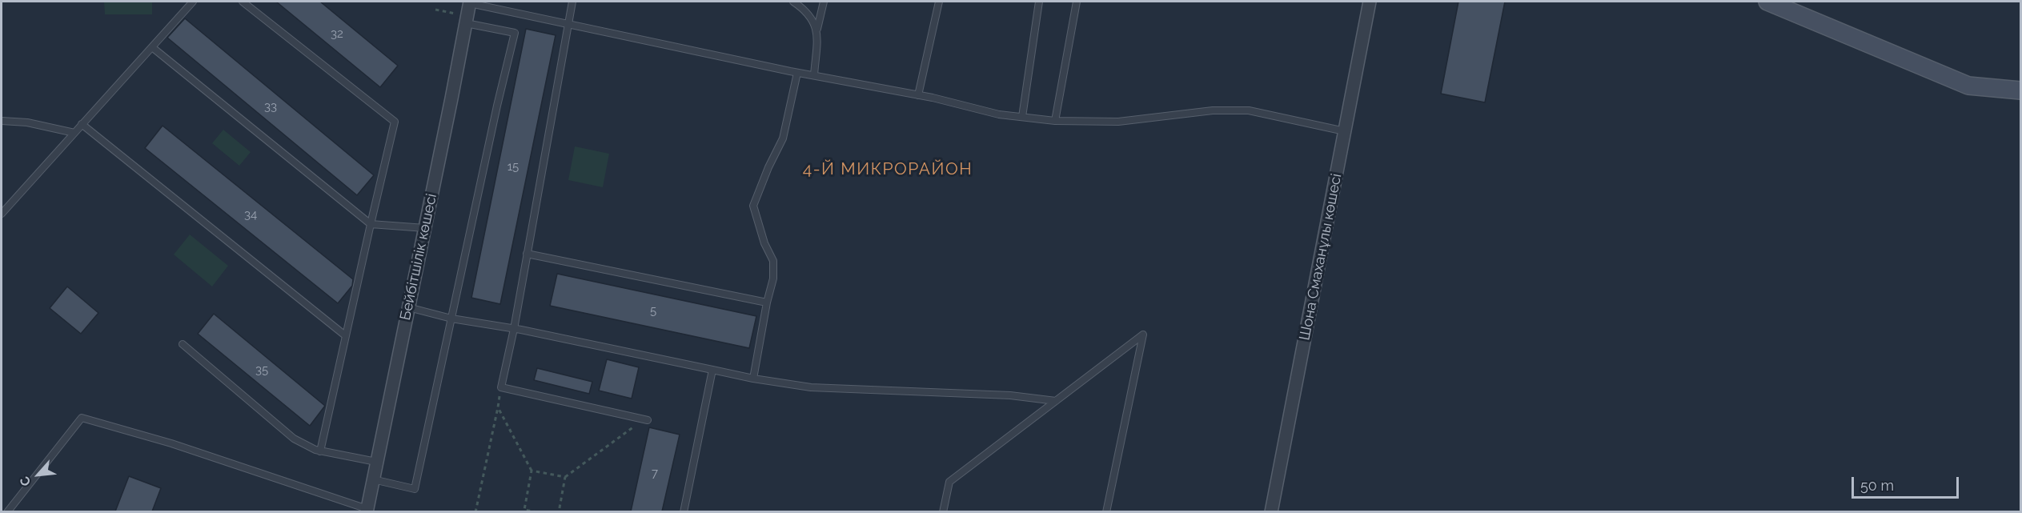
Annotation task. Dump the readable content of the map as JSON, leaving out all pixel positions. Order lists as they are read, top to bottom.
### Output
{
  "streets": {
    "street": ["Бейбітшілік көшесі", "Шона Смаханұлы көшесі"]
  },
  "districts": ["4-Й МИКРОРАЙОН"],
  "house_numbers": [
    "32",
    "33",
    "15",
    "34",
    "5",
    "35",
    "7"
  ],
  "scale_bar": "50 m",
  "north": "bottom left"
}
